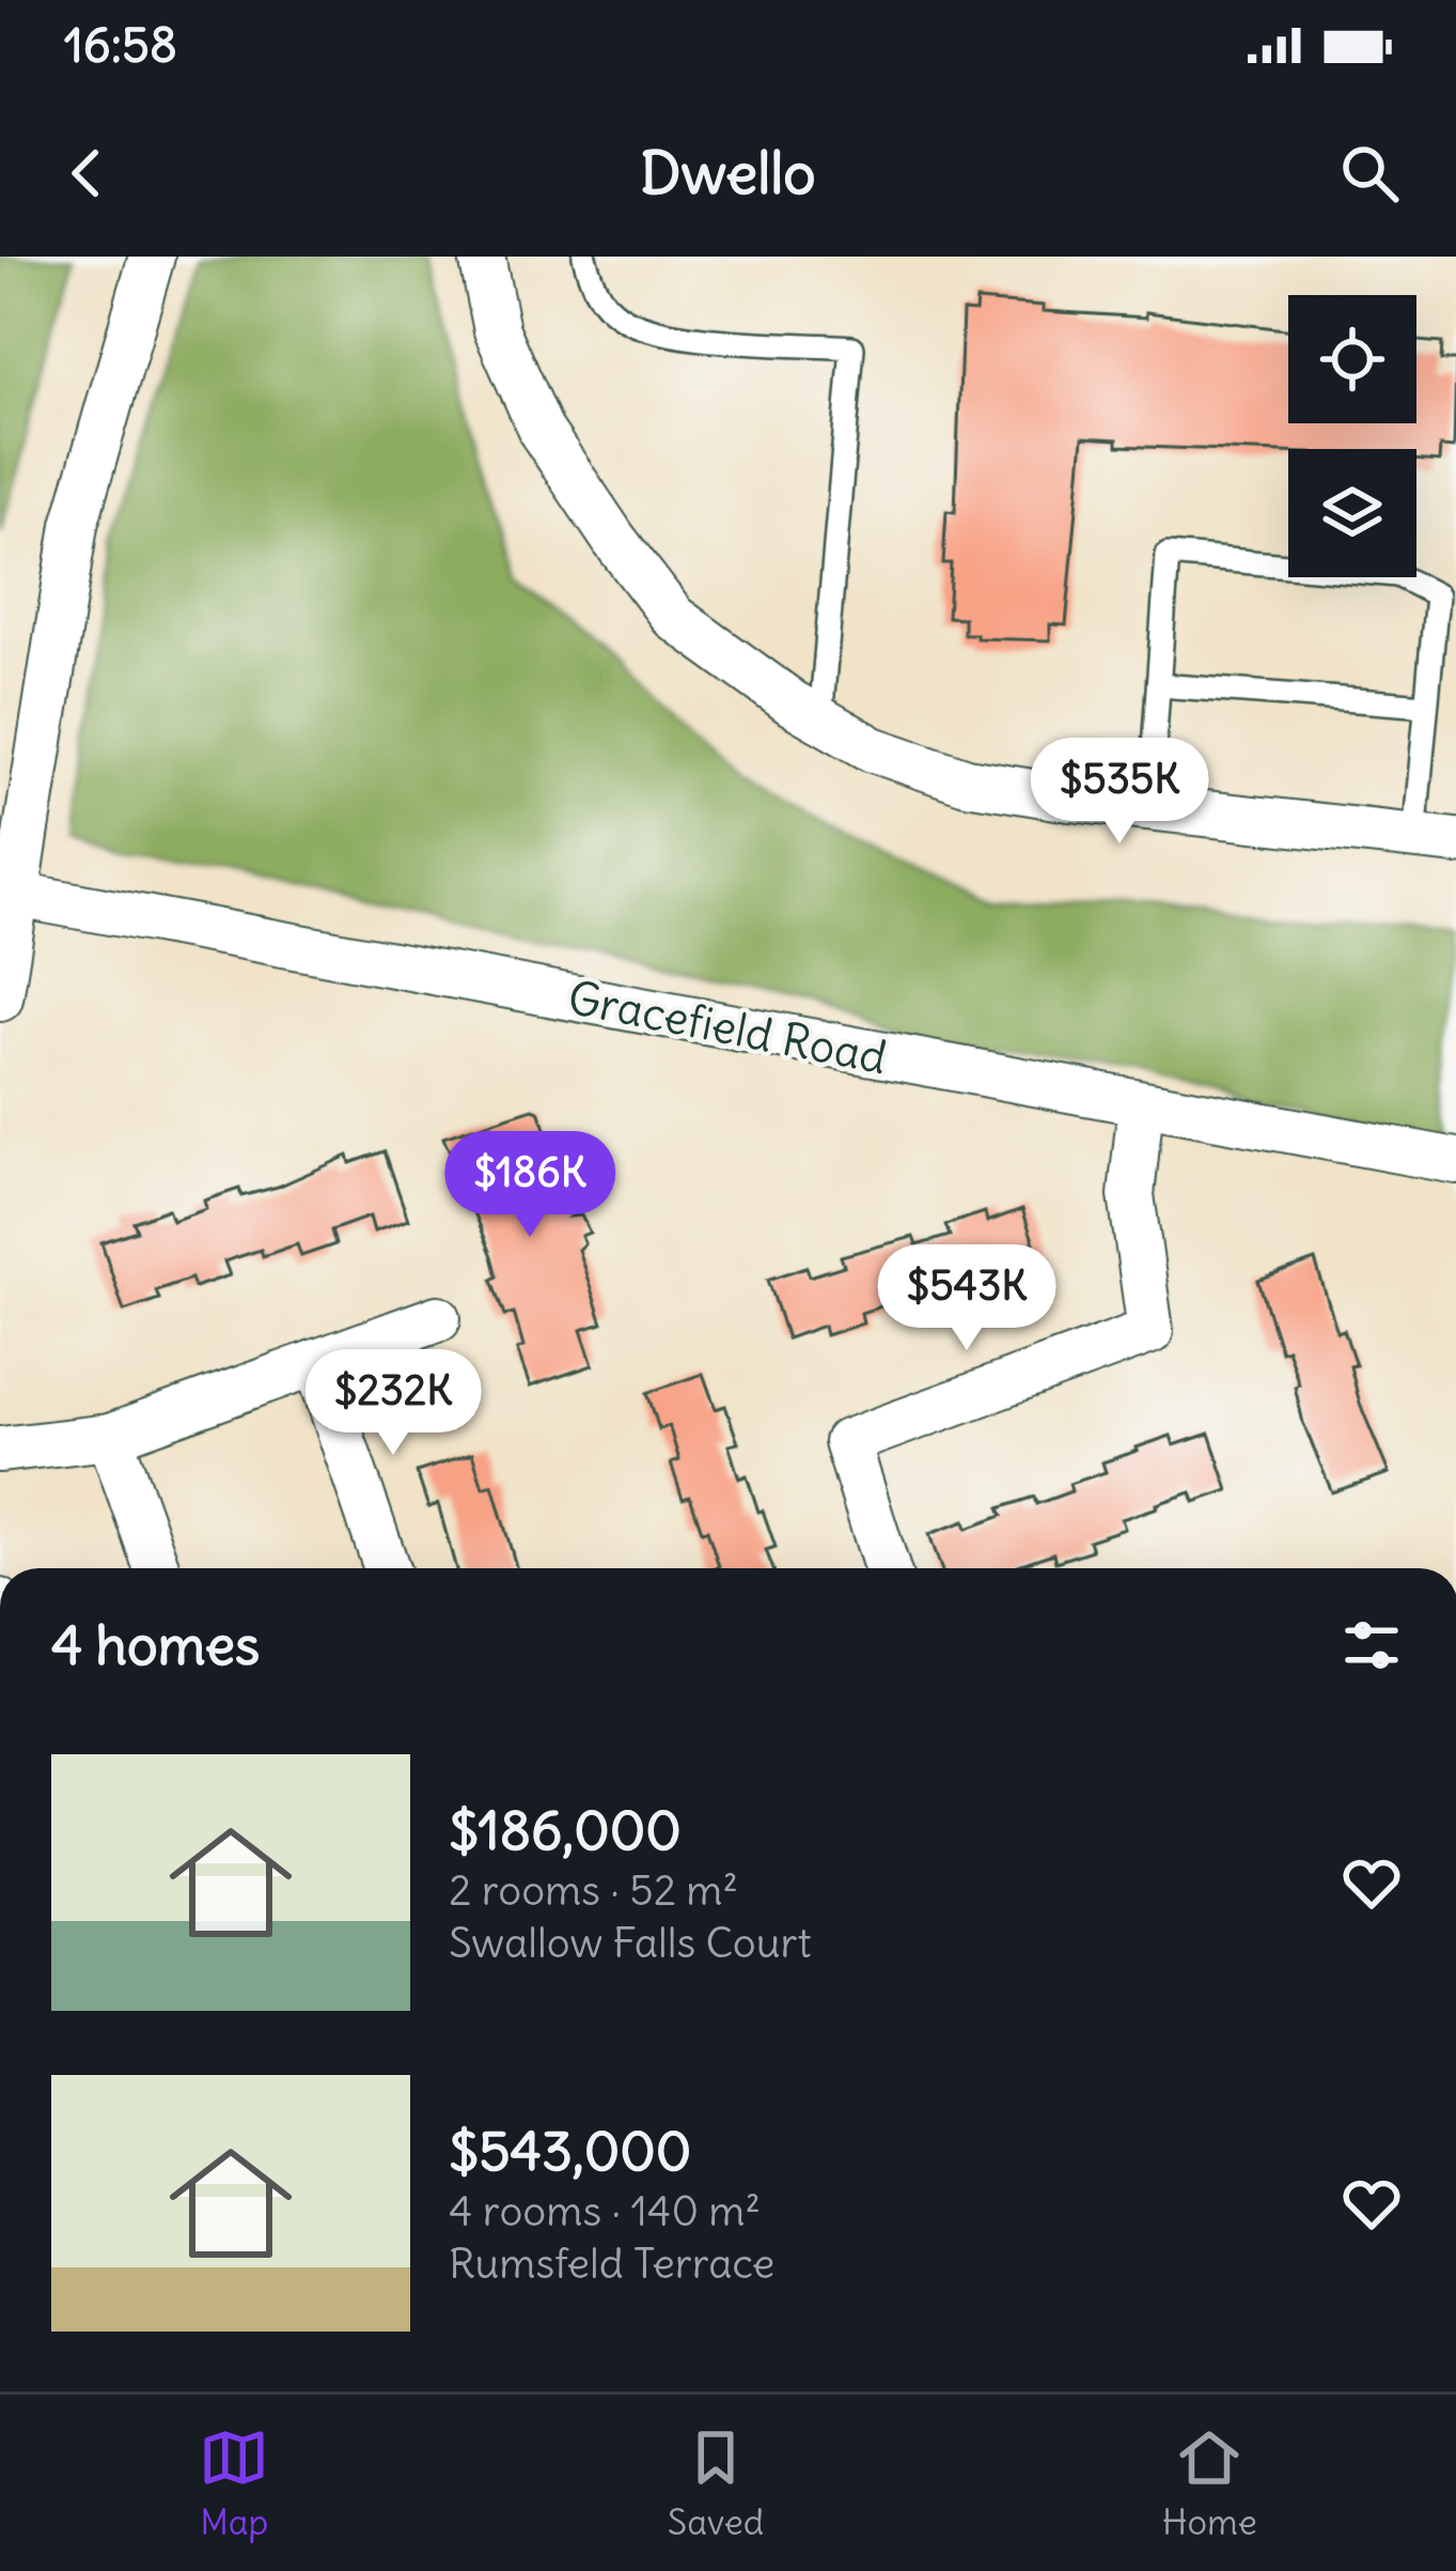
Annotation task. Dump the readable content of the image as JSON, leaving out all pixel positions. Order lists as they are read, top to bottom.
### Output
{
  "streets": {
    "street": ["Gracefield Road"]
  },
  "page": {
    "status": "16:58",
    "header": "Dwello",
    "price": [
      "$535K",
      "$186K",
      "$543K",
      "$232K"
    ],
    "heading": "4 homes",
    "list": [
      {
        "name": "$186,000",
        "note": "2 rooms · 52 m² · Swallow Falls Court"
      },
      {
        "name": "$543,000",
        "note": "4 rooms · 140 m² · Rumsfeld Terrace"
      }
    ],
    "tabs": ["Map", "Saved", "Home"]
  }
}
